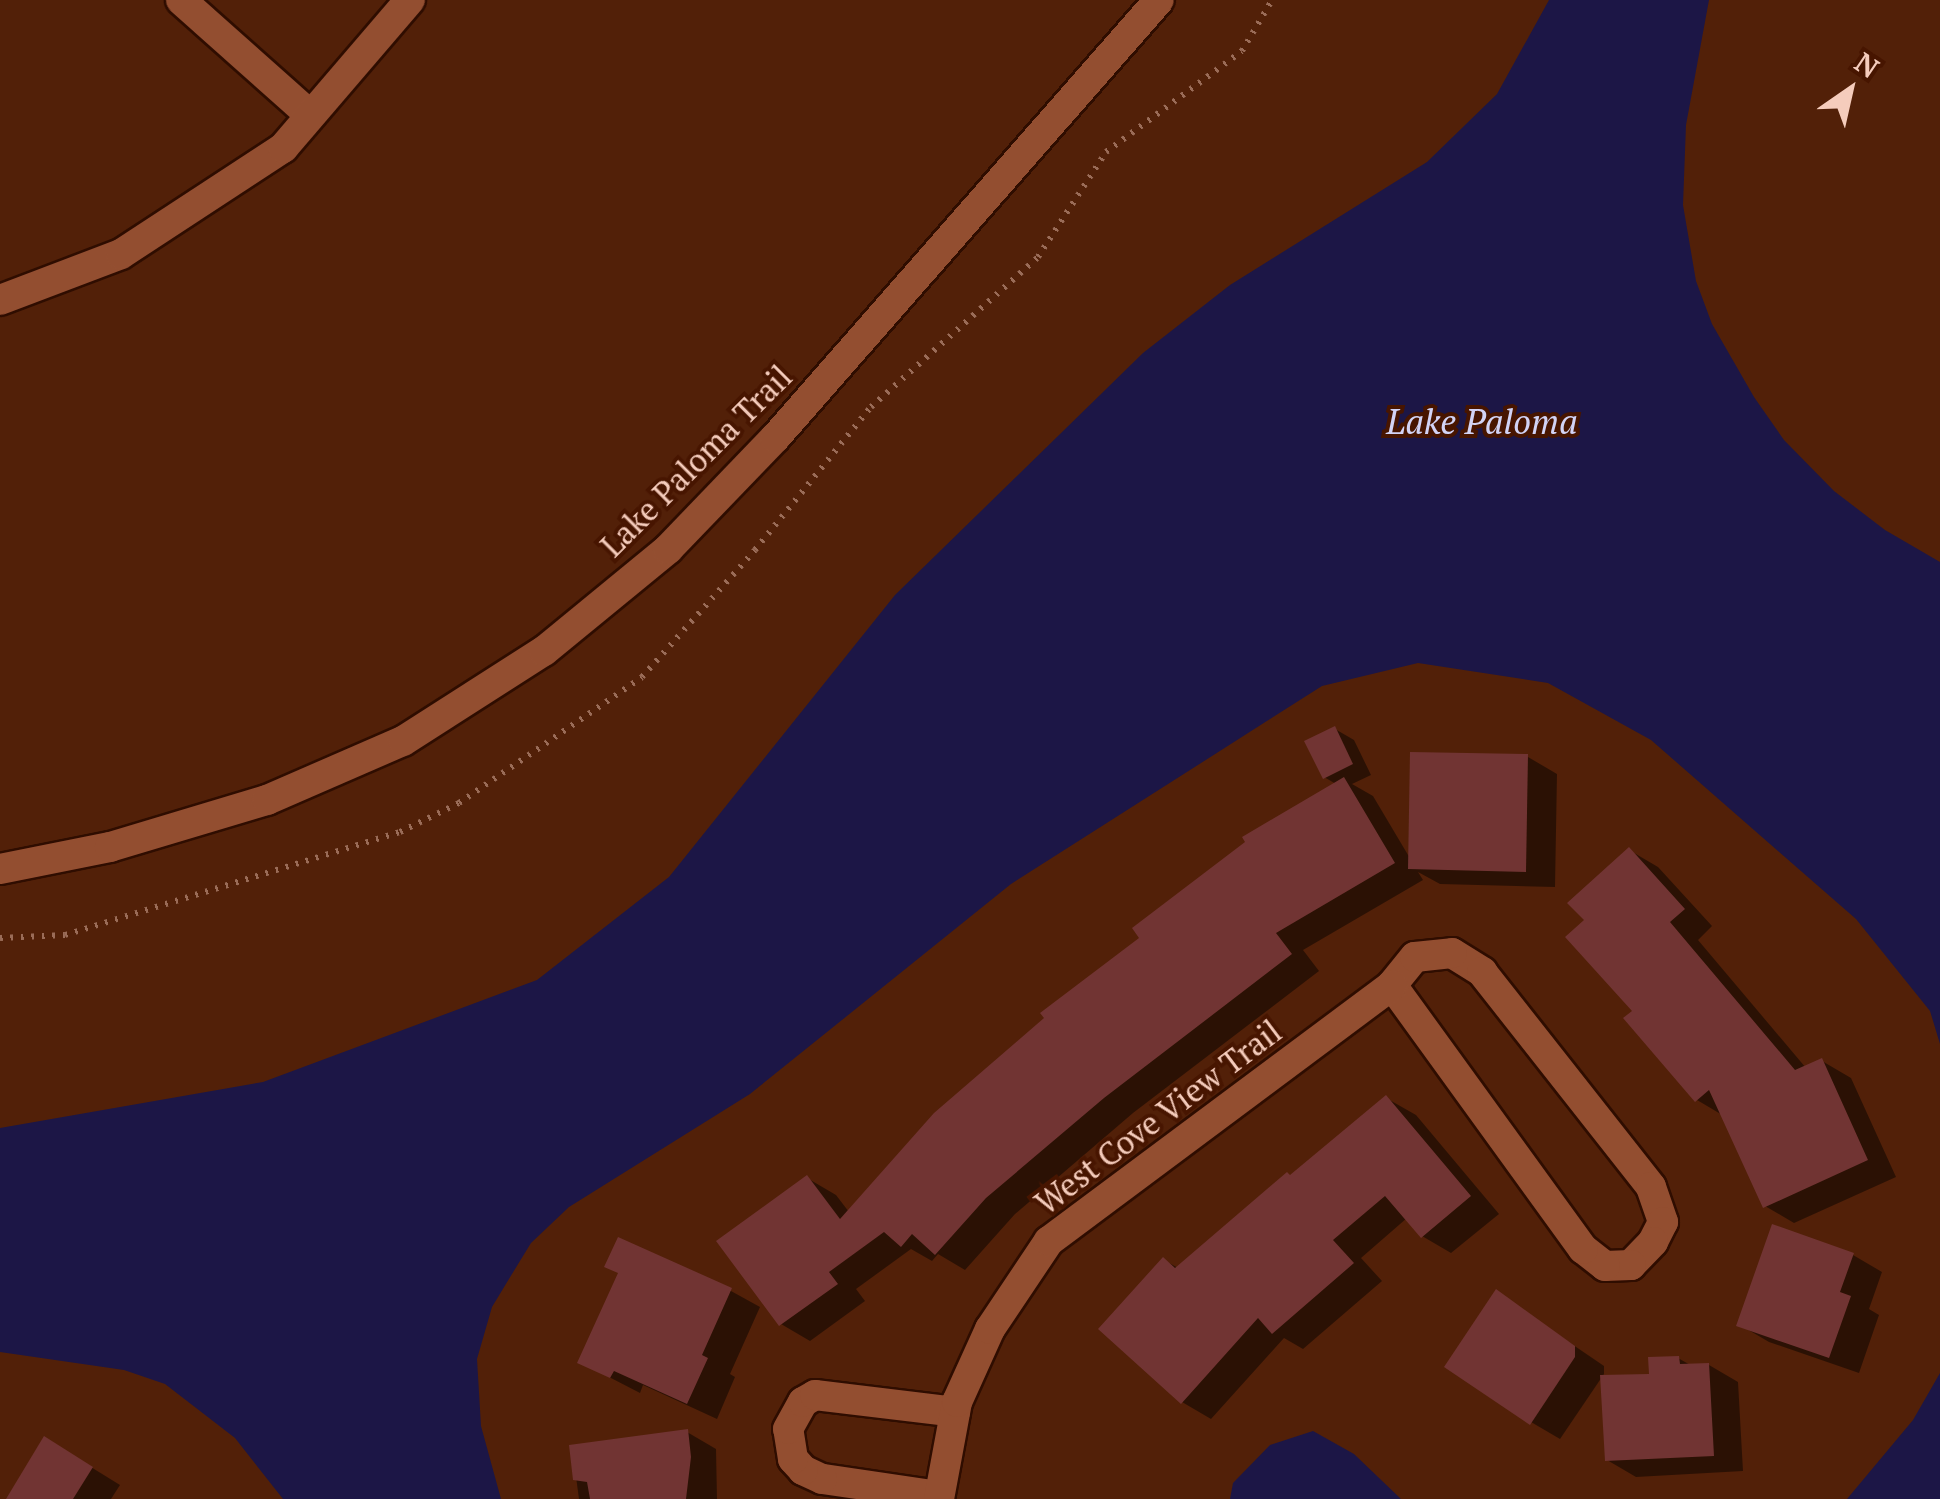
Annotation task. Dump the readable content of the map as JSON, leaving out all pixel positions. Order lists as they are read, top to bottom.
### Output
{
  "streets": {
    "street": ["Lake Paloma Trail", "West Cove View Trail"]
  },
  "water": ["Lake Paloma"],
  "north": "top right"
}
